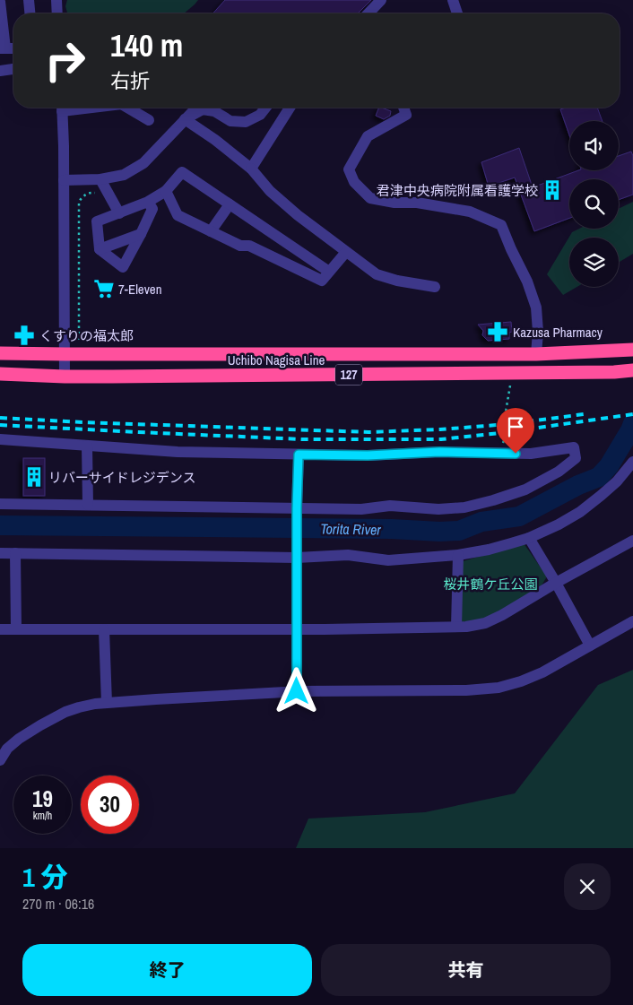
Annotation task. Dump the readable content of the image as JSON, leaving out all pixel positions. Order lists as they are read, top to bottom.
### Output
{
  "streets": {
    "highway": ["Uchibo Nagisa Line", "127"]
  },
  "water": ["Torita River"],
  "parks": ["桜井鶴ケ丘公園"],
  "places": {
    "building": ["君津中央病院附属看護学校", "リバーサイドレジデンス"],
    "supermarket": ["7-Eleven"],
    "pharmacy": ["Kazusa Pharmacy", "くすりの福太郎"]
  },
  "page": {
    "turn": ["140 m", "右折"],
    "speed": "19 km/h",
    "limit": "30",
    "heading": ["1 分", "270 m · 06:16"],
    "buttons": ["終了", "共有"]
  }
}
